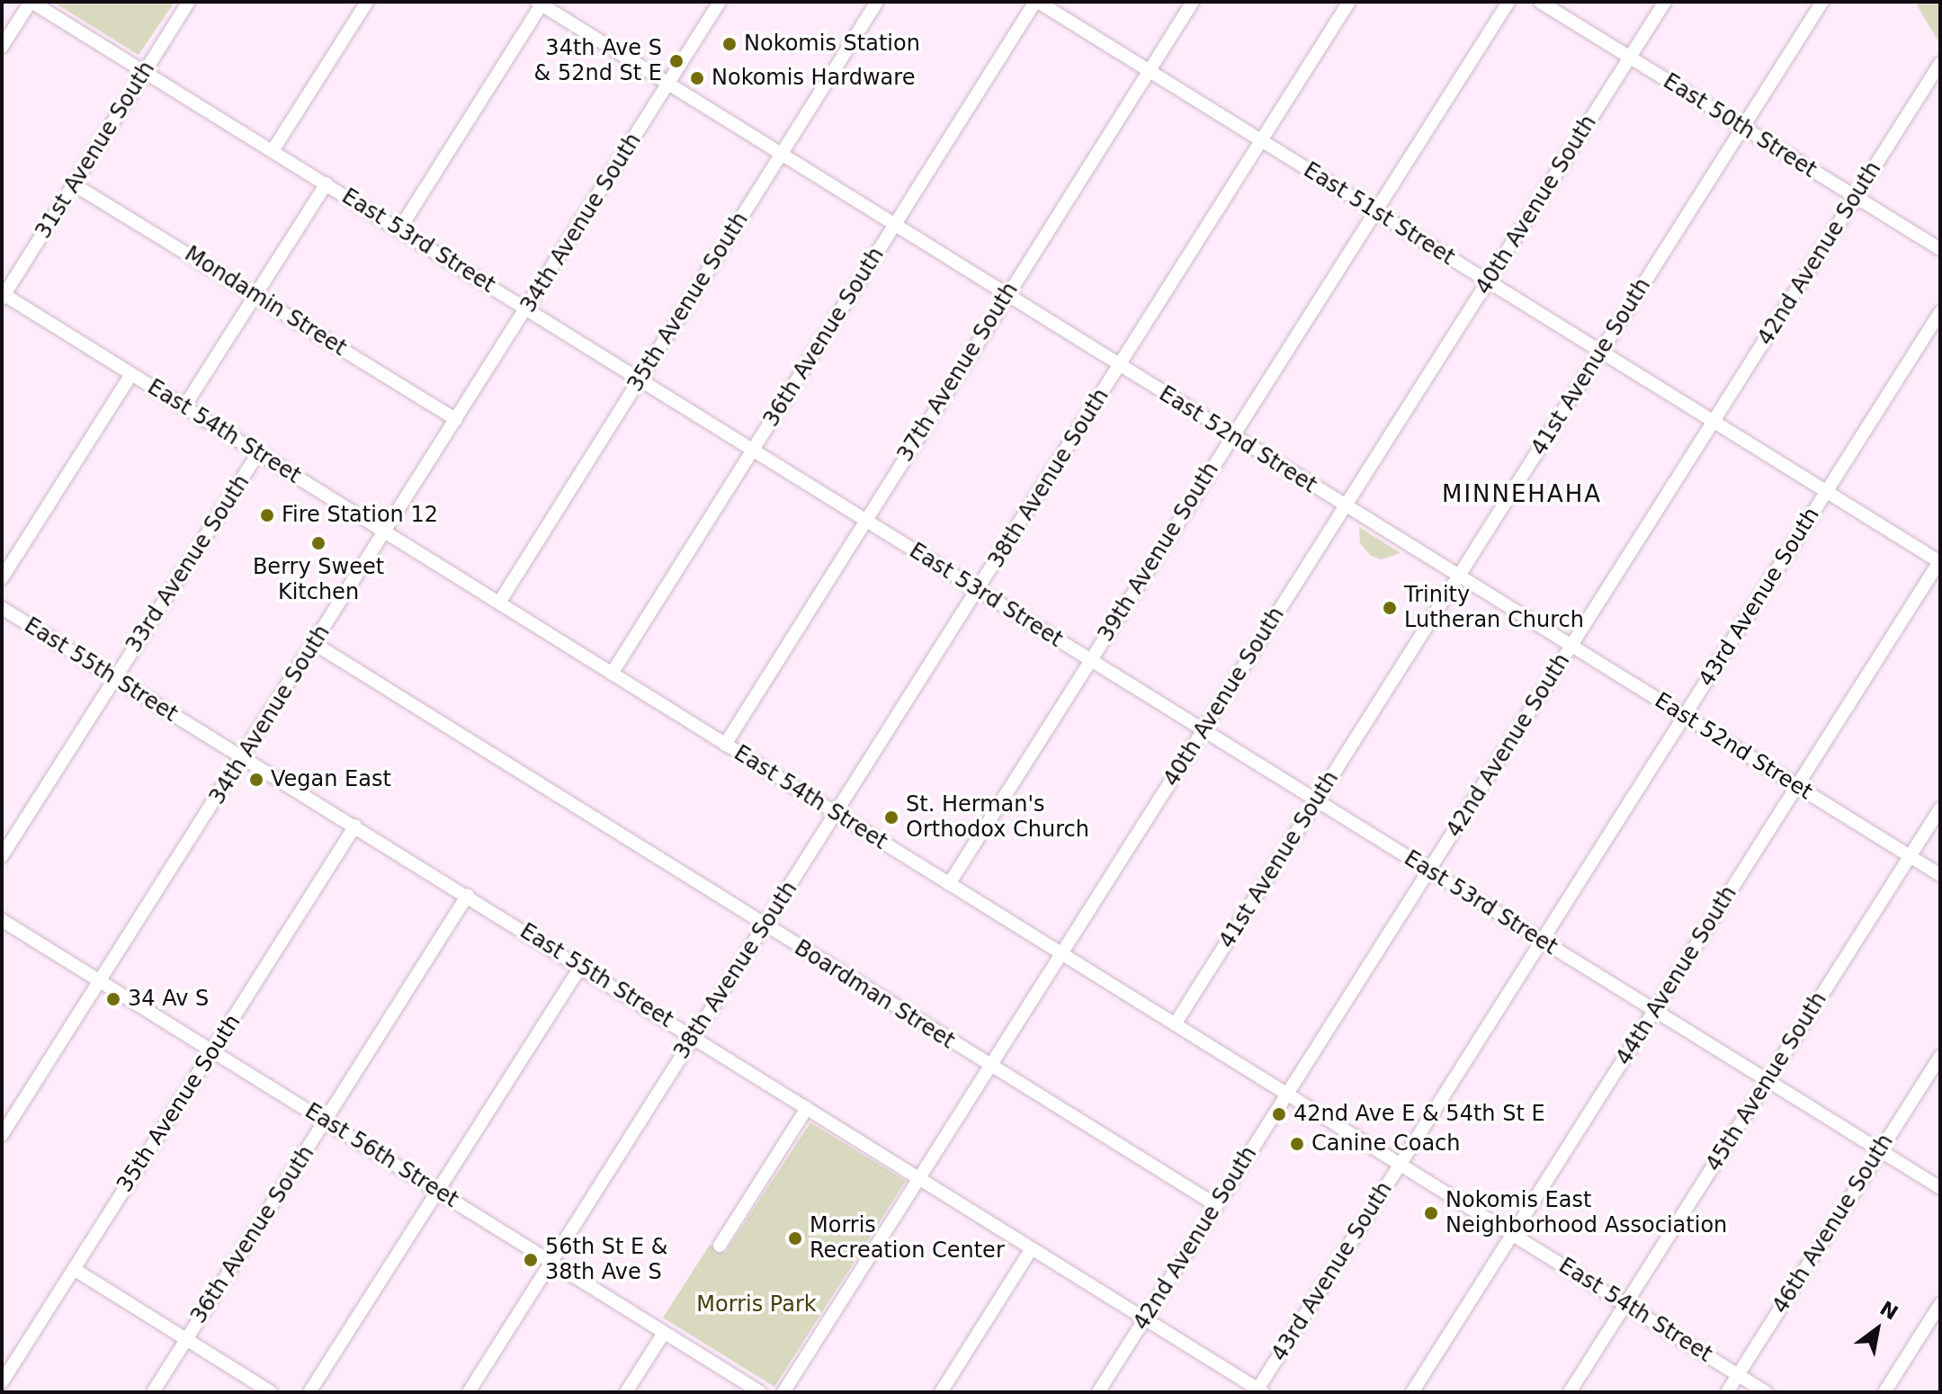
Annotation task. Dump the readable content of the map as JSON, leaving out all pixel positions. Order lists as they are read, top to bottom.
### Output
{
  "streets": {
    "street": [
      "East 50th Street",
      "31st Avenue South",
      "40th Avenue South",
      "East 51st Street",
      "34th Avenue South",
      "East 53rd Street",
      "42nd Avenue South",
      "Mondamin Street",
      "35th Avenue South",
      "36th Avenue South",
      "41st Avenue South",
      "37th Avenue South",
      "East 54th Street",
      "East 52nd Street",
      "38th Avenue South",
      "39th Avenue South",
      "33rd Avenue South",
      "43rd Avenue South",
      "East 55th Street",
      "44th Avenue South",
      "Boardman Street",
      "45th Avenue South",
      "East 56th Street",
      "46th Avenue South"
    ]
  },
  "crossings": [
    ["East 50th Street", "40th Avenue South"],
    ["East 50th Street", "42nd Avenue South"],
    ["East 50th Street", "41st Avenue South"],
    ["31st Avenue South", "East 53rd Street"],
    ["31st Avenue South", "Mondamin Street"],
    ["31st Avenue South", "East 54th Street"],
    ["40th Avenue South", "East 51st Street"],
    ["40th Avenue South", "East 53rd Street"],
    ["40th Avenue South", "East 54th Street"],
    ["40th Avenue South", "East 52nd Street"],
    ["40th Avenue South", "East 55th Street"],
    ["40th Avenue South", "Boardman Street"],
    ["East 51st Street", "42nd Avenue South"],
    ["East 51st Street", "36th Avenue South"],
    ["East 51st Street", "41st Avenue South"],
    ["East 51st Street", "37th Avenue South"],
    ["East 51st Street", "38th Avenue South"],
    ["East 51st Street", "39th Avenue South"],
    ["East 51st Street", "43rd Avenue South"],
    ["East 51st Street", "44th Avenue South"],
    ["34th Avenue South", "East 53rd Street"],
    ["34th Avenue South", "Mondamin Street"],
    ["34th Avenue South", "East 54th Street"],
    ["34th Avenue South", "East 52nd Street"],
    ["34th Avenue South", "East 55th Street"],
    ["34th Avenue South", "Boardman Street"],
    ["34th Avenue South", "East 56th Street"],
    ["East 53rd Street", "42nd Avenue South"],
    ["East 53rd Street", "35th Avenue South"],
    ["East 53rd Street", "36th Avenue South"],
    ["East 53rd Street", "41st Avenue South"],
    ["East 53rd Street", "37th Avenue South"],
    ["East 53rd Street", "38th Avenue South"],
    ["East 53rd Street", "39th Avenue South"],
    ["East 53rd Street", "43rd Avenue South"],
    ["East 53rd Street", "44th Avenue South"],
    ["East 53rd Street", "45th Avenue South"],
    ["East 53rd Street", "46th Avenue South"],
    ["42nd Avenue South", "East 54th Street"],
    ["42nd Avenue South", "East 52nd Street"],
    ["42nd Avenue South", "East 55th Street"],
    ["42nd Avenue South", "Boardman Street"],
    ["35th Avenue South", "East 54th Street"],
    ["35th Avenue South", "East 52nd Street"],
    ["35th Avenue South", "East 55th Street"],
    ["35th Avenue South", "East 56th Street"],
    ["36th Avenue South", "East 54th Street"],
    ["36th Avenue South", "East 52nd Street"],
    ["36th Avenue South", "East 55th Street"],
    ["36th Avenue South", "East 56th Street"],
    ["41st Avenue South", "East 54th Street"],
    ["41st Avenue South", "East 52nd Street"],
    ["37th Avenue South", "East 54th Street"],
    ["37th Avenue South", "East 52nd Street"],
    ["East 54th Street", "38th Avenue South"],
    ["East 54th Street", "39th Avenue South"],
    ["East 54th Street", "33rd Avenue South"],
    ["East 54th Street", "43rd Avenue South"],
    ["East 54th Street", "44th Avenue South"],
    ["East 54th Street", "45th Avenue South"],
    ["East 54th Street", "46th Avenue South"],
    ["East 52nd Street", "38th Avenue South"],
    ["East 52nd Street", "39th Avenue South"],
    ["East 52nd Street", "43rd Avenue South"],
    ["East 52nd Street", "44th Avenue South"],
    ["East 52nd Street", "45th Avenue South"],
    ["38th Avenue South", "East 55th Street"],
    ["38th Avenue South", "Boardman Street"],
    ["38th Avenue South", "East 56th Street"],
    ["33rd Avenue South", "East 55th Street"],
    ["43rd Avenue South", "East 55th Street"]
  ],
  "districts": ["MINNEHAHA"],
  "parks": ["Morris Park"],
  "places": [
    "Nokomis Station",
    "34th Ave S & 52nd St E",
    "Nokomis Hardware",
    "Fire Station 12",
    "Berry Sweet Kitchen",
    "Trinity Lutheran Church",
    "Vegan East",
    "St. Herman's Orthodox Church",
    "34 Av S",
    "42nd Ave E & 54th St E",
    "Canine Coach",
    "Nokomis East Neighborhood Association",
    "Morris Recreation Center",
    "56th St E & 38th Ave S"
  ],
  "north": "top right"
}
